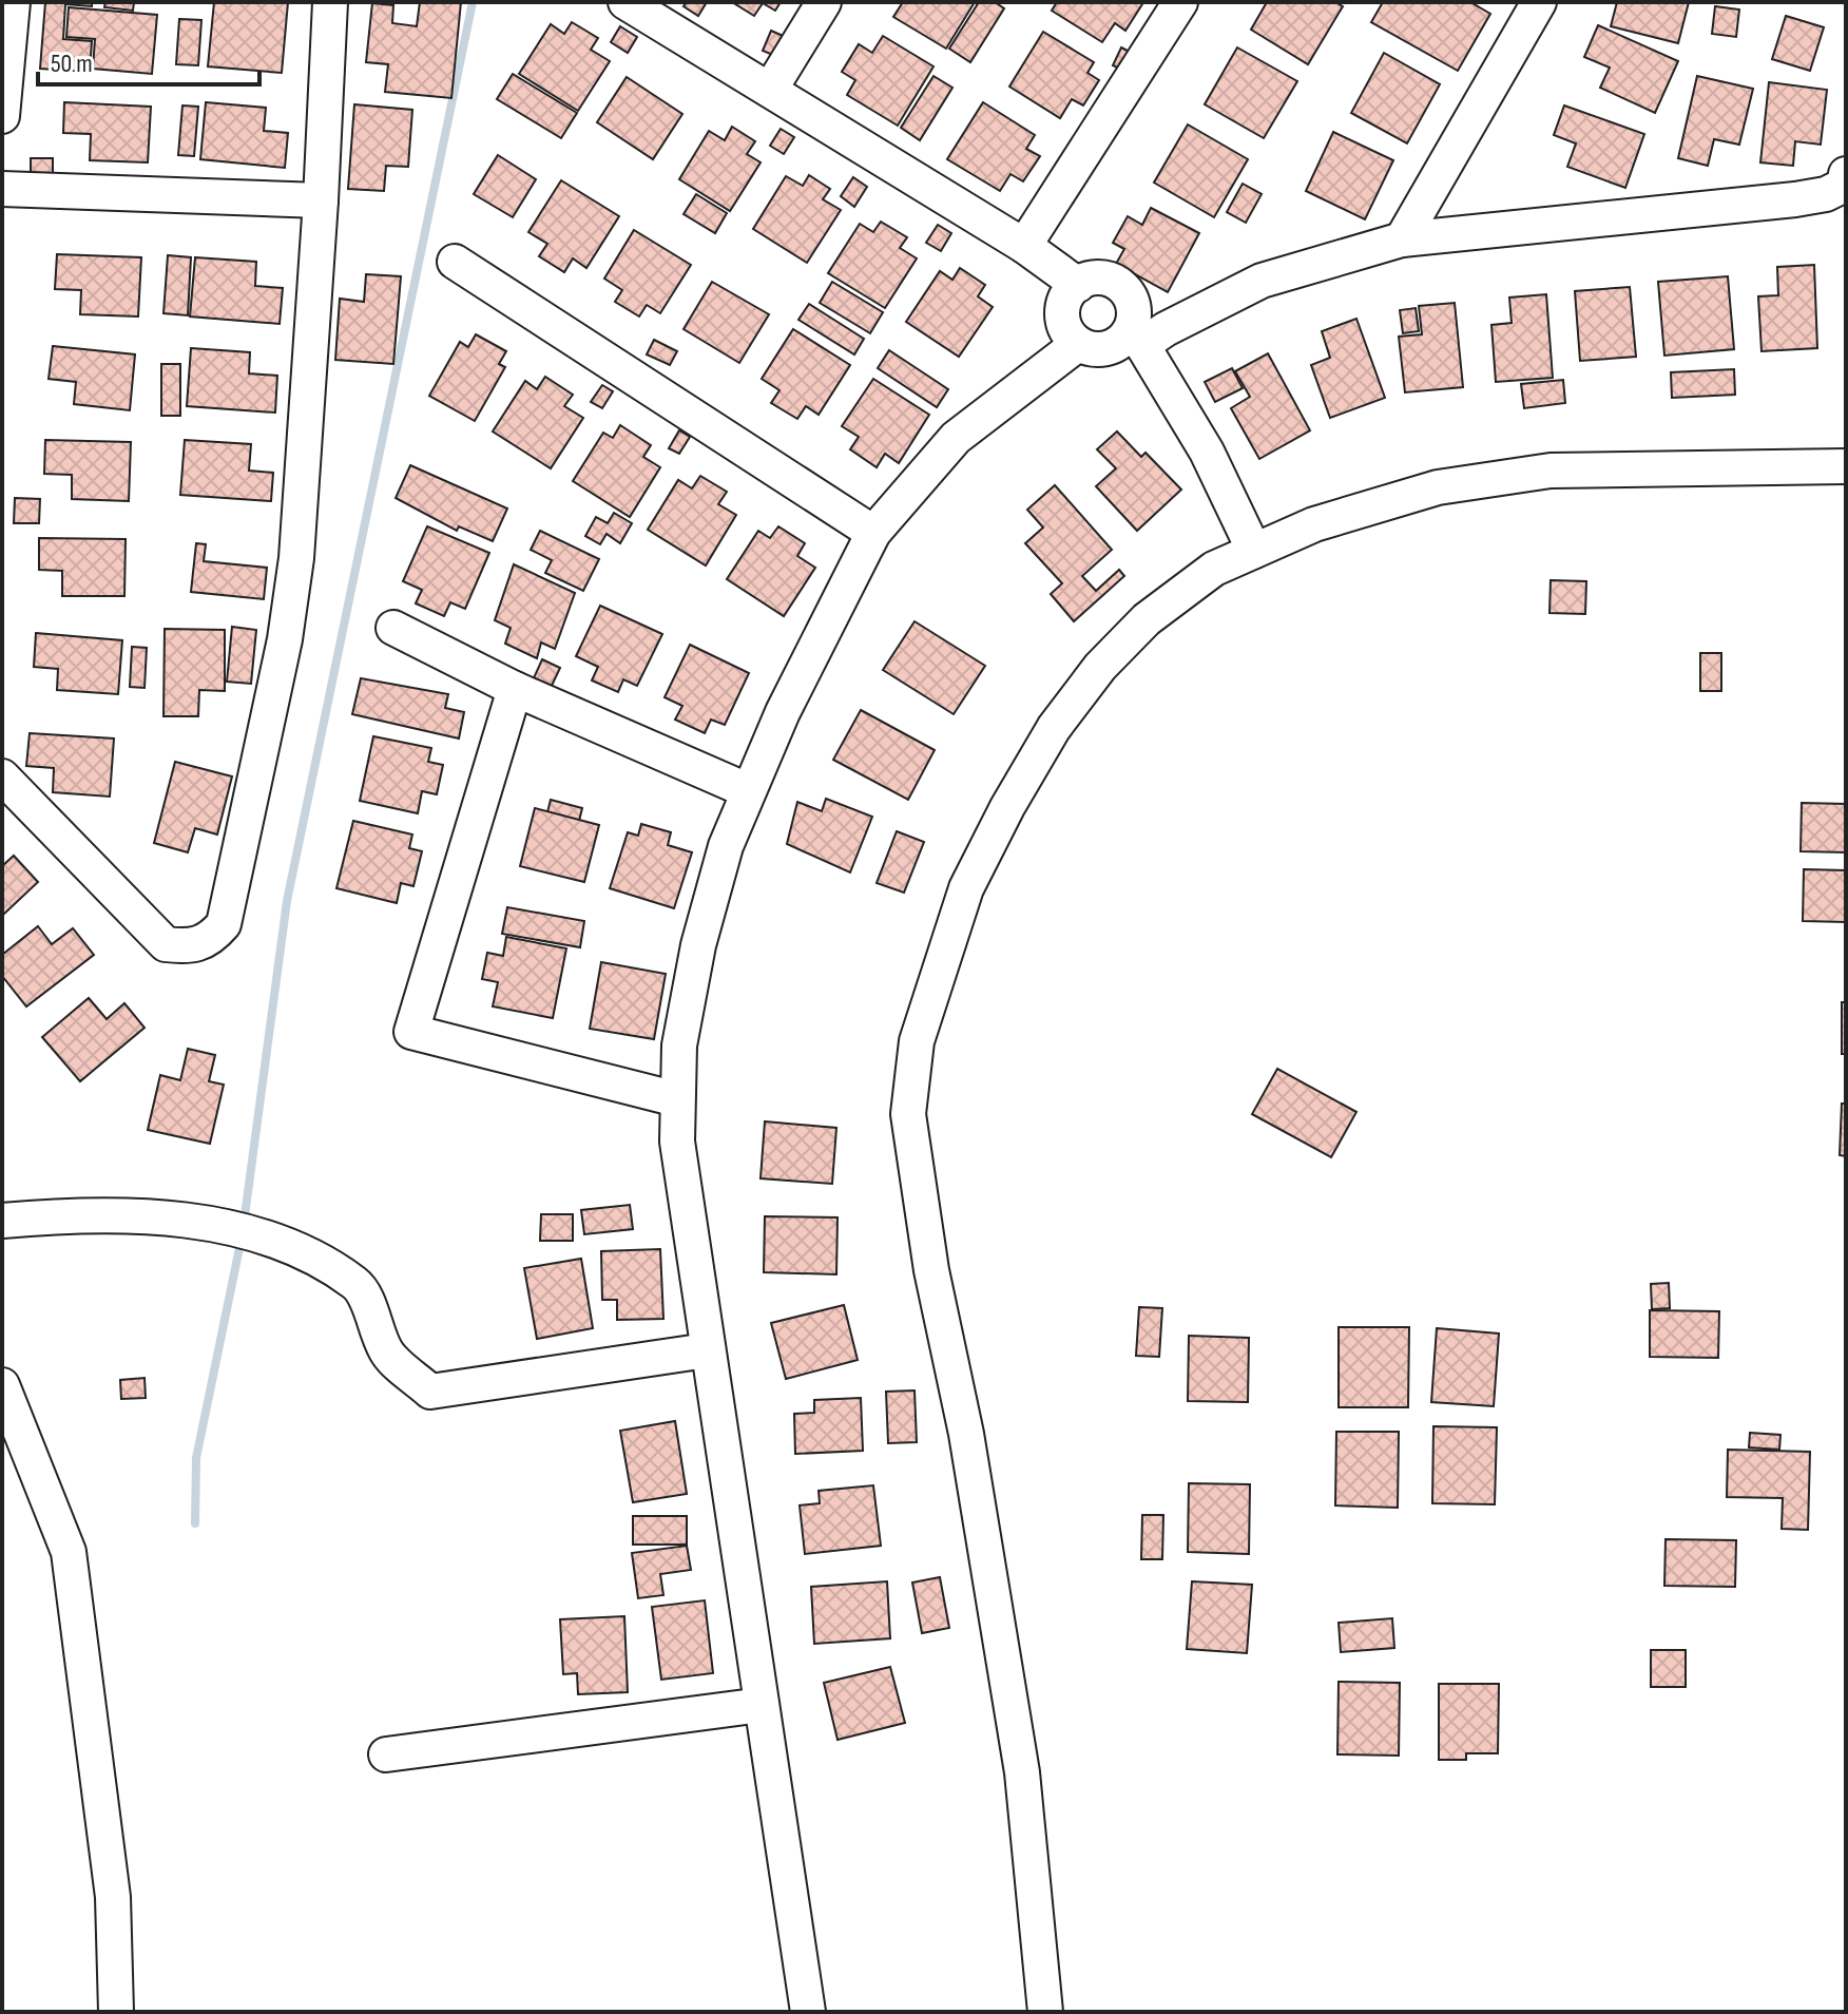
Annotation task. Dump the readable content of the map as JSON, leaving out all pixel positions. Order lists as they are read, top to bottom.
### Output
{
  "scale_bar": "50 m"
}
